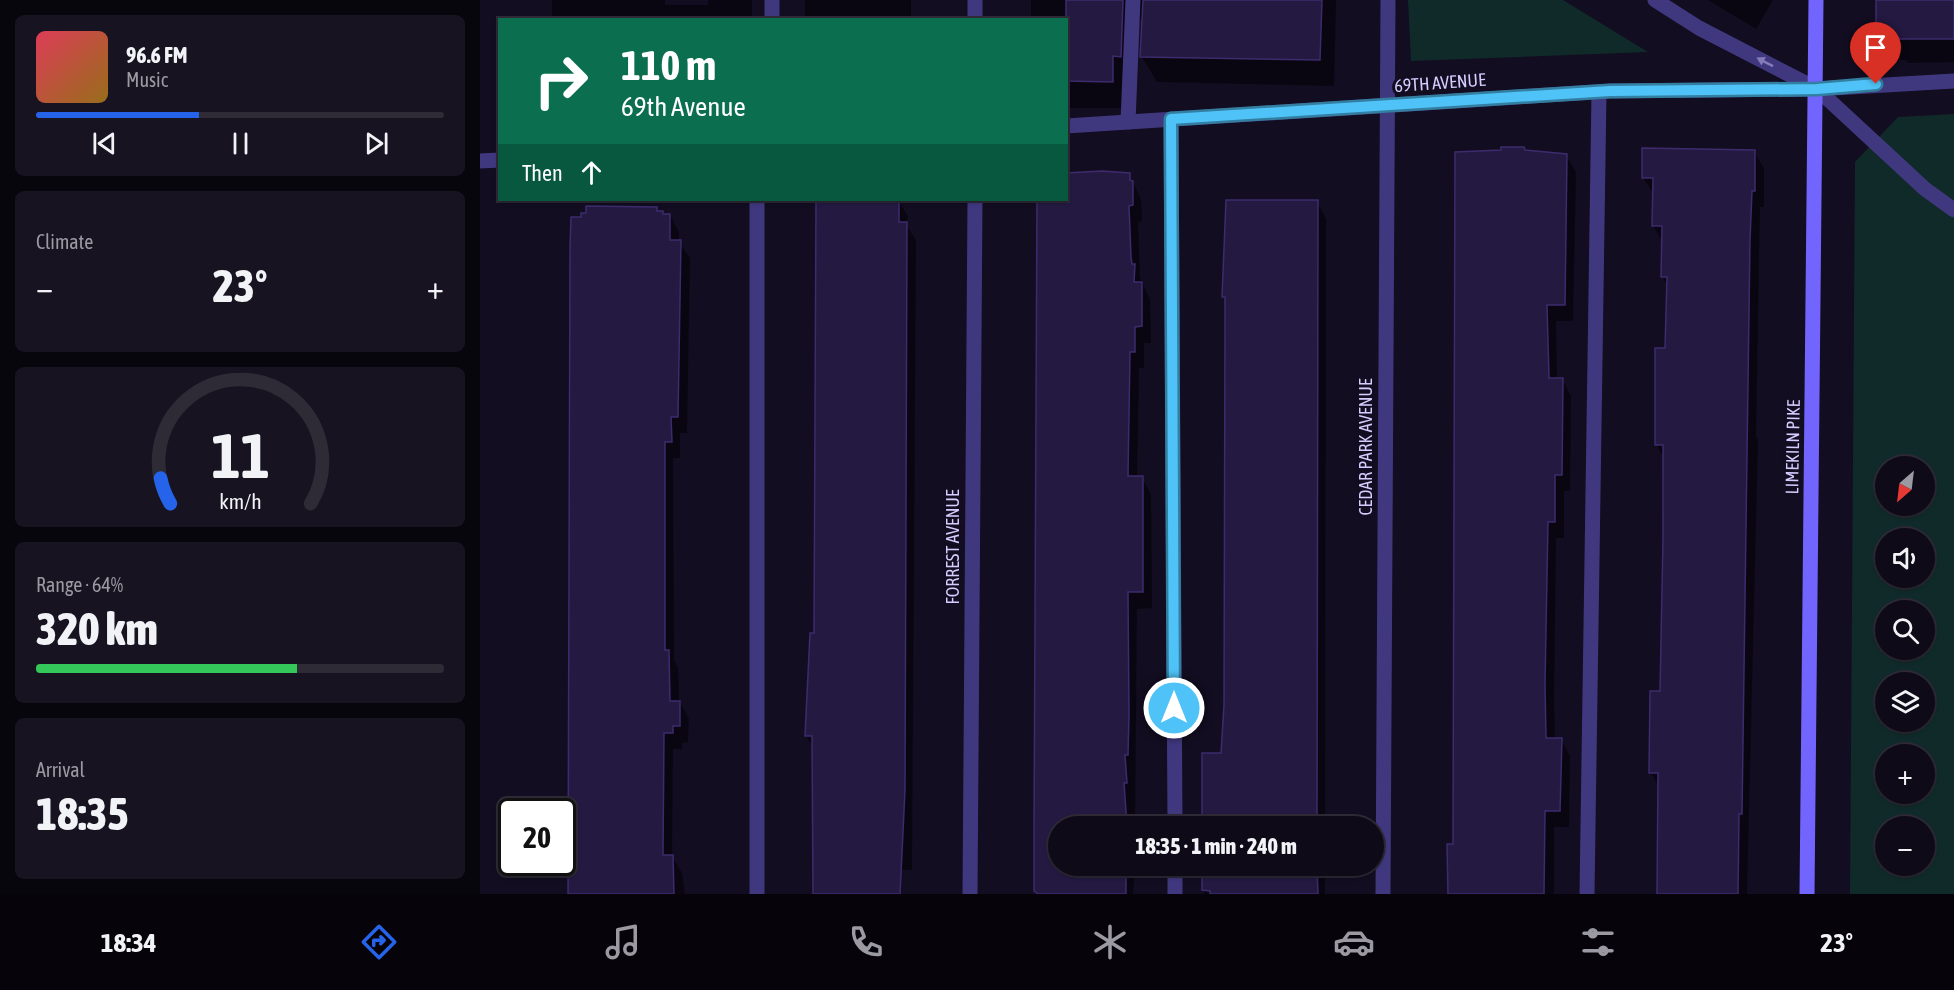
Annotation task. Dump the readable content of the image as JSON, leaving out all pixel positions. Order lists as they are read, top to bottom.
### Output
{
  "streets": {
    "street": [
      "69TH AVENUE",
      "CEDAR PARK AVENUE",
      "LIMEKILN PIKE",
      "FORREST AVENUE"
    ]
  },
  "crossings": [
    ["69TH AVENUE", "CEDAR PARK AVENUE"],
    ["69TH AVENUE", "LIMEKILN PIKE"]
  ],
  "north": "bottom left",
  "page": {
    "turn": ["110 m", "69th Avenue"],
    "song": ["96.6 FM", "Music"],
    "then": "Then",
    "tile": [
      "Climate",
      ["Range · 64%", "320 km"],
      ["Arrival", "18:35"]
    ],
    "heat": ["−", "23°", "+"],
    "map_buttons": ["+", "−"],
    "limit": "20",
    "trip": "18:35 · 1 min · 240 m",
    "tabs": ["18:34", "23°"],
    "gauge": ["11", "km/h"]
  }
}
